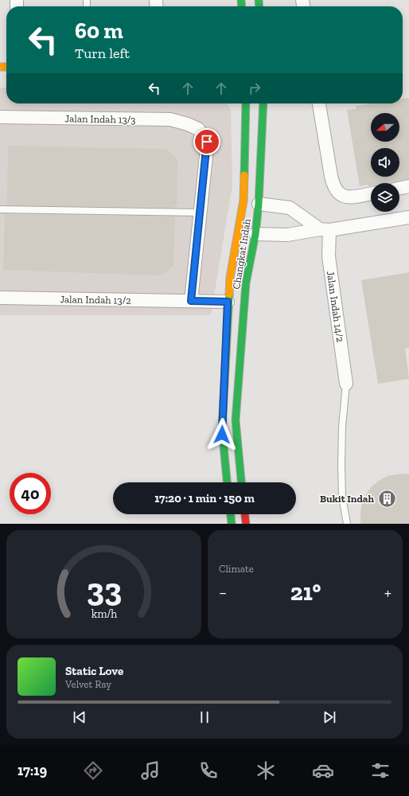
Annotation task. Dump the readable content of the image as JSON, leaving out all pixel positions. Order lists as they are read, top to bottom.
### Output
{
  "streets": {
    "street": [
      "Jalan Indah 13/3",
      "Changkat Indah",
      "Jalan Indah 13/2",
      "Jalan Indah 14/2"
    ]
  },
  "crossings": [
    ["Changkat Indah", "Jalan Indah 13/2"]
  ],
  "places": {
    "building": ["Bukit Indah"]
  },
  "north": "left",
  "page": {
    "turn": ["60 m", "Turn left"],
    "limit": "40",
    "trip": "17:20 · 1 min · 150 m",
    "tile": "Climate",
    "heat": ["−", "21°", "+"],
    "song": ["Static Love", "Velvet Ray"],
    "tabs": "17:19",
    "gauge": ["33", "km/h"]
  }
}
